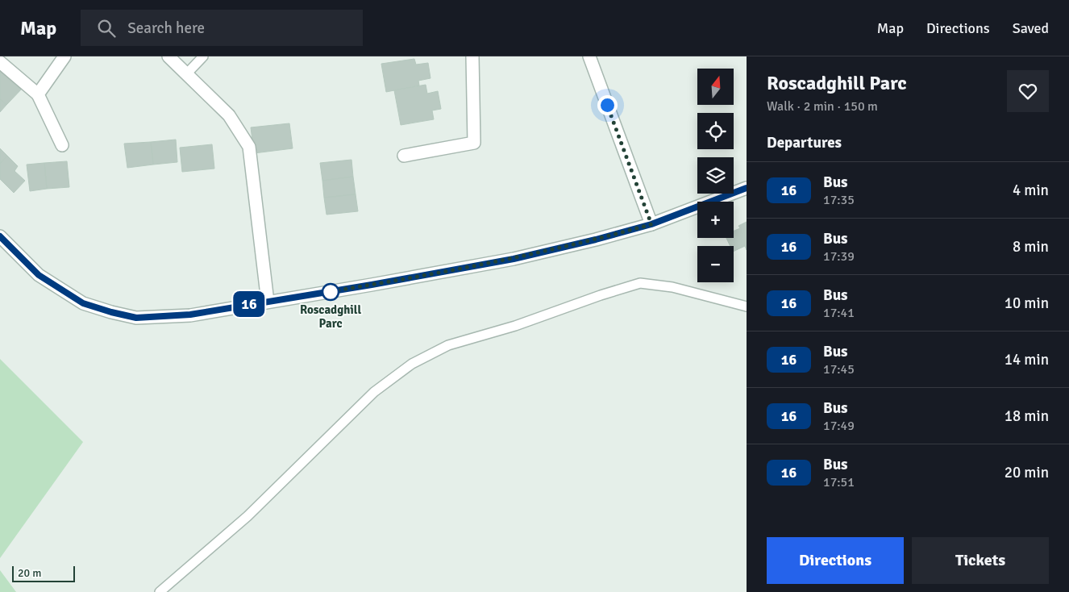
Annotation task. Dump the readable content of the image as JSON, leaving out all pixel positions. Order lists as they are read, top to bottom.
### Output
{
  "places": ["Roscadghill Parc"],
  "lines": ["bus line 16"],
  "scale_bar": "20 m",
  "north": "top",
  "page": {
    "header": "Map",
    "search": "Search here",
    "nav": ["Map", "Directions", "Saved"],
    "on_map": "16",
    "heading": [
      ["Roscadghill Parc", "Walk · 2 min · 150 m"],
      "Departures"
    ],
    "map_buttons": ["+", "−"],
    "list": [
      {
        "mark": "16",
        "name": "Bus",
        "note": "17:35",
        "value": "4 min"
      },
      {
        "mark": "16",
        "name": "Bus",
        "note": "17:39",
        "value": "8 min"
      },
      {
        "mark": "16",
        "name": "Bus",
        "note": "17:41",
        "value": "10 min"
      },
      {
        "mark": "16",
        "name": "Bus",
        "note": "17:45",
        "value": "14 min"
      },
      {
        "mark": "16",
        "name": "Bus",
        "note": "17:49",
        "value": "18 min"
      },
      {
        "mark": "16",
        "name": "Bus",
        "note": "17:51",
        "value": "20 min"
      }
    ],
    "buttons": ["Directions", "Tickets"],
    "scale": "20 m"
  }
}
